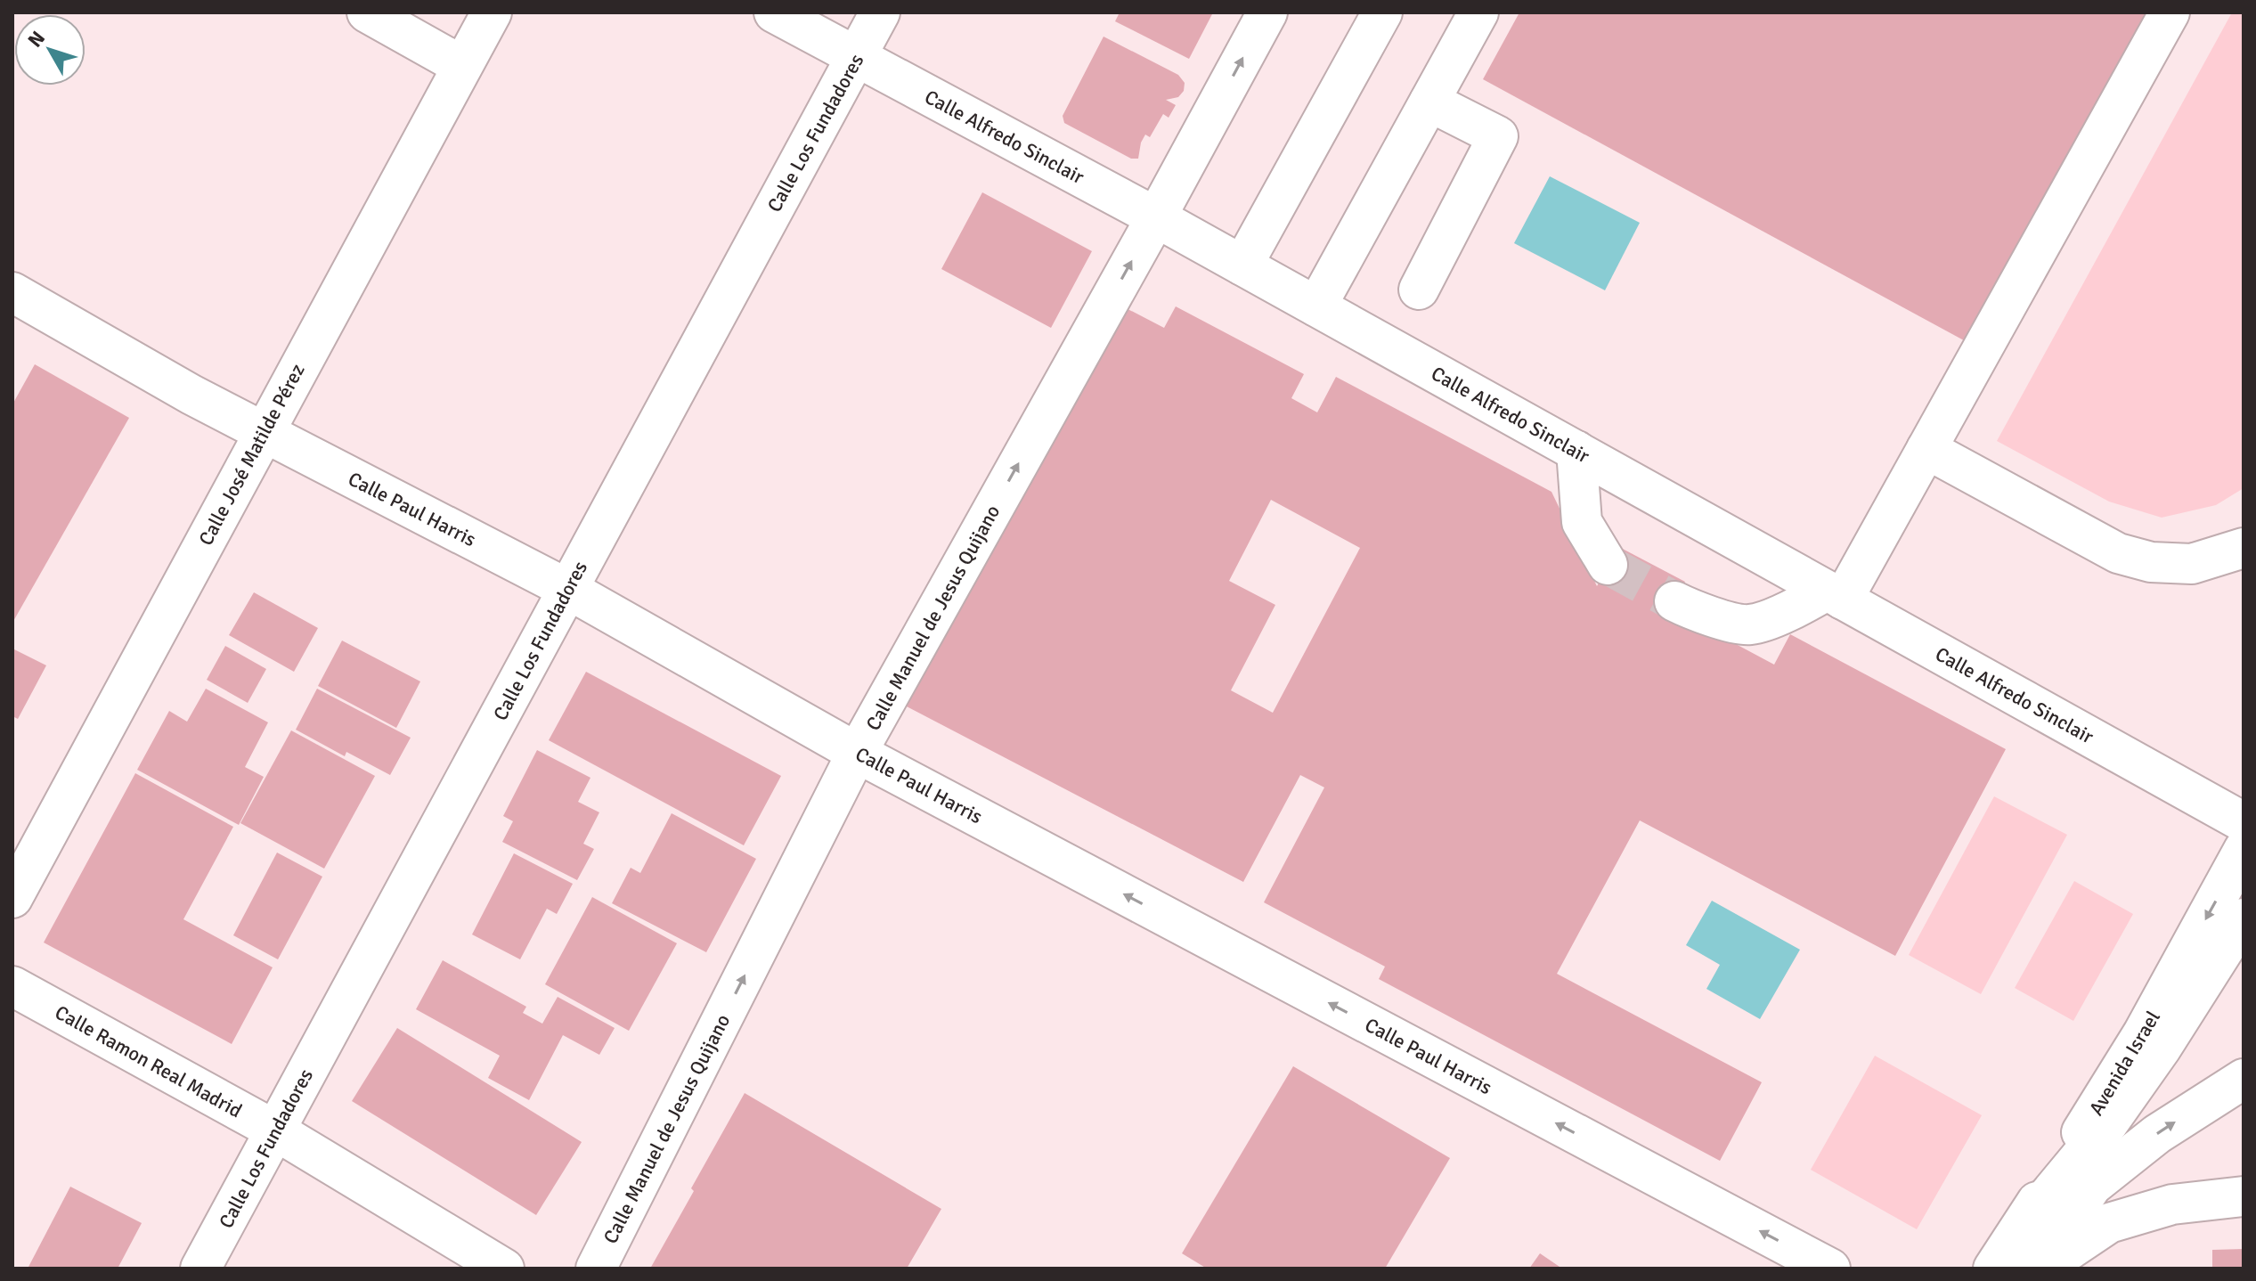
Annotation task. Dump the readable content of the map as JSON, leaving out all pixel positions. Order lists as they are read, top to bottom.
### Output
{
  "streets": {
    "main road": [
      "Calle Los Fundadores",
      "Calle Alfredo Sinclair",
      "Calle José Matilde Pérez",
      "Calle Paul Harris",
      "Calle Manuel de Jesus Quijano",
      "Calle Ramon Real Madrid",
      "Avenida Israel"
    ]
  },
  "crossings": [
    ["Calle Los Fundadores", "Calle Alfredo Sinclair"],
    ["Calle Los Fundadores", "Calle Paul Harris"],
    ["Calle Los Fundadores", "Calle Ramon Real Madrid"],
    ["Calle Alfredo Sinclair", "Calle Manuel de Jesus Quijano"],
    ["Calle José Matilde Pérez", "Calle Paul Harris"],
    ["Calle Paul Harris", "Calle Manuel de Jesus Quijano"]
  ],
  "one_way": ["Calle Paul Harris"],
  "north": "top left"
}
